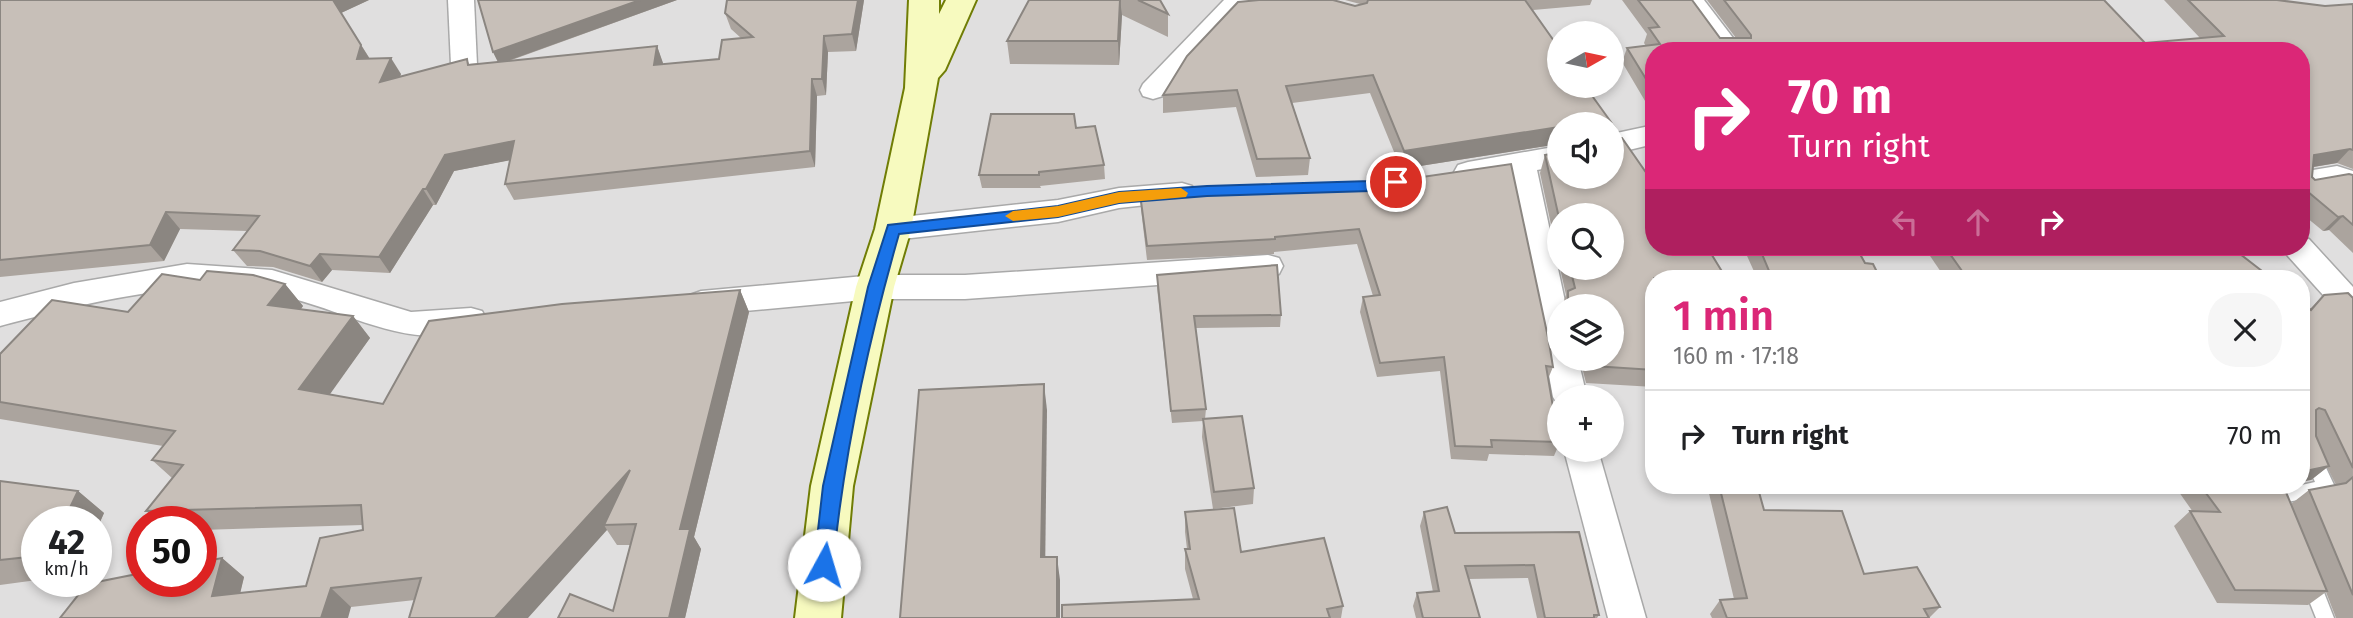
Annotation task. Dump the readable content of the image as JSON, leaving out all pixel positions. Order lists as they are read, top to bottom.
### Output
{
  "north": "right",
  "page": {
    "map_buttons": "+",
    "turn": ["70 m", "Turn right"],
    "heading": ["1 min", "160 m · 17:18"],
    "list": [
      {
        "name": "Turn right",
        "value": "70 m"
      }
    ],
    "speed": "42 km/h",
    "limit": "50"
  }
}
